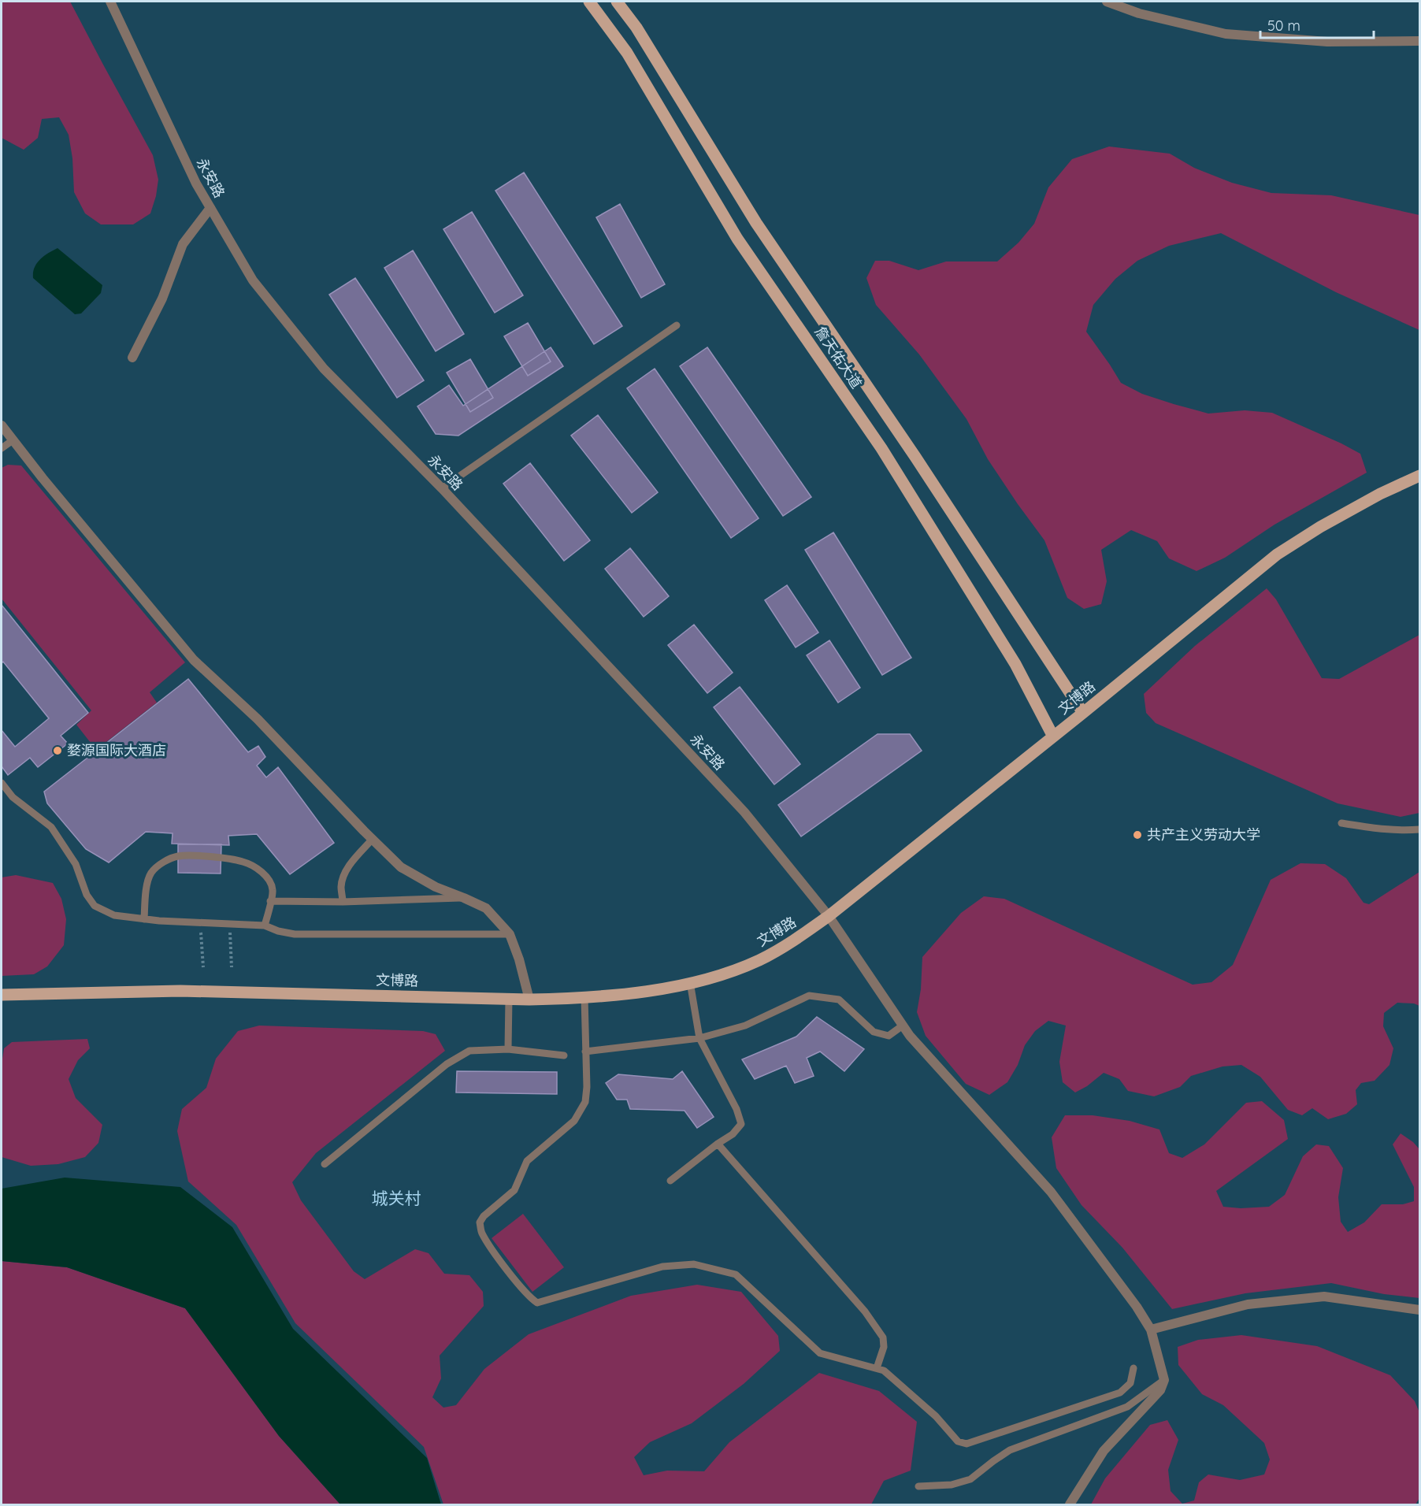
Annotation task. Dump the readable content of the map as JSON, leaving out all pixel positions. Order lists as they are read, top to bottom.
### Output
{
  "streets": {
    "main road": ["詹天佑大道", "文博路"],
    "street": ["永安路"]
  },
  "crossings": [
    ["永安路", "文博路"],
    ["詹天佑大道", "文博路"]
  ],
  "districts": ["城关村"],
  "places": ["婺源国际大酒店", "共产主义劳动大学"],
  "scale_bar": "50 m"
}
